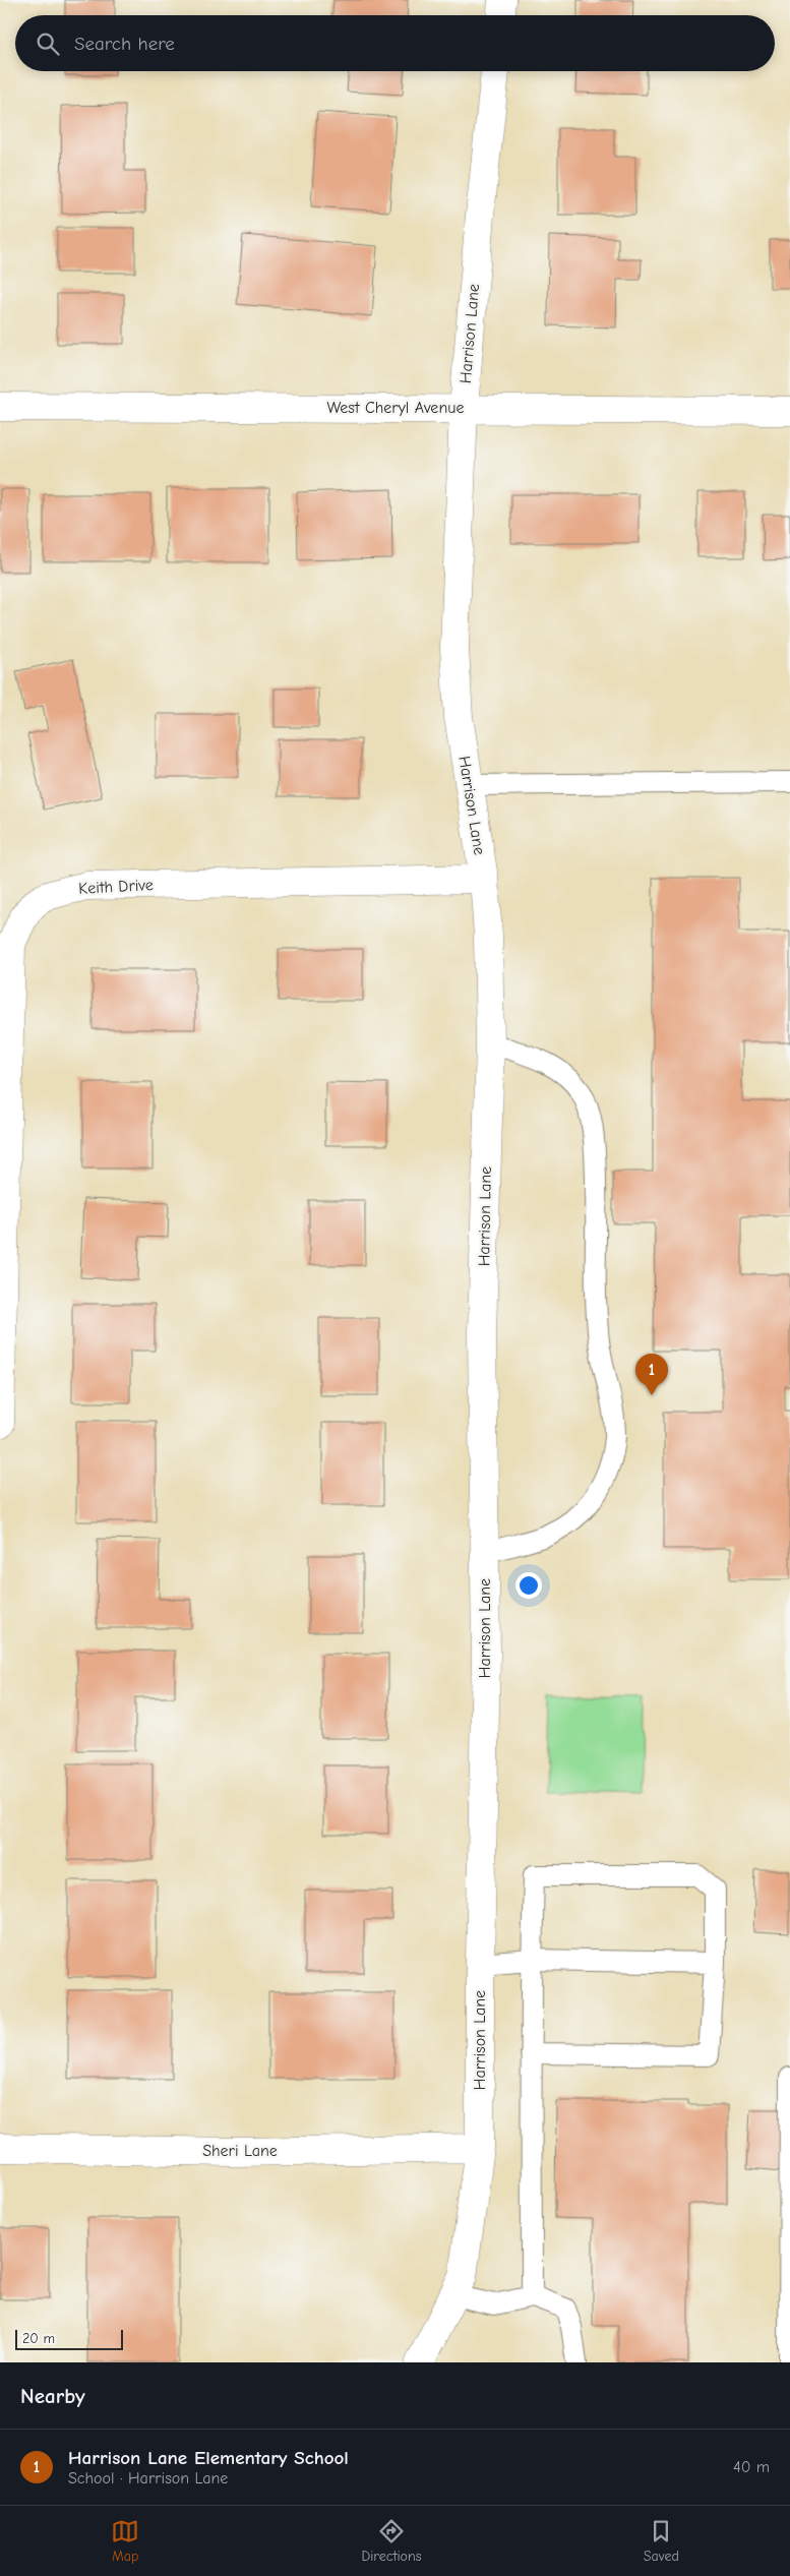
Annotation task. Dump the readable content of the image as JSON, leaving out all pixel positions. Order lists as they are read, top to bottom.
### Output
{
  "streets": {
    "street": [
      "Harrison Lane",
      "West Cheryl Avenue",
      "Keith Drive",
      "Sheri Lane"
    ]
  },
  "crossings": [
    ["Harrison Lane", "West Cheryl Avenue"],
    ["Harrison Lane", "Keith Drive"],
    ["Harrison Lane", "Sheri Lane"]
  ],
  "scale_bar": "20 m",
  "page": {
    "search": "Search here",
    "pins": "1",
    "scale": "20 m",
    "heading": "Nearby",
    "list": [
      {
        "mark": "1",
        "name": "Harrison Lane Elementary School",
        "note": "School · Harrison Lane",
        "value": "40 m"
      }
    ],
    "nav": ["Map", "Directions", "Saved"]
  }
}
